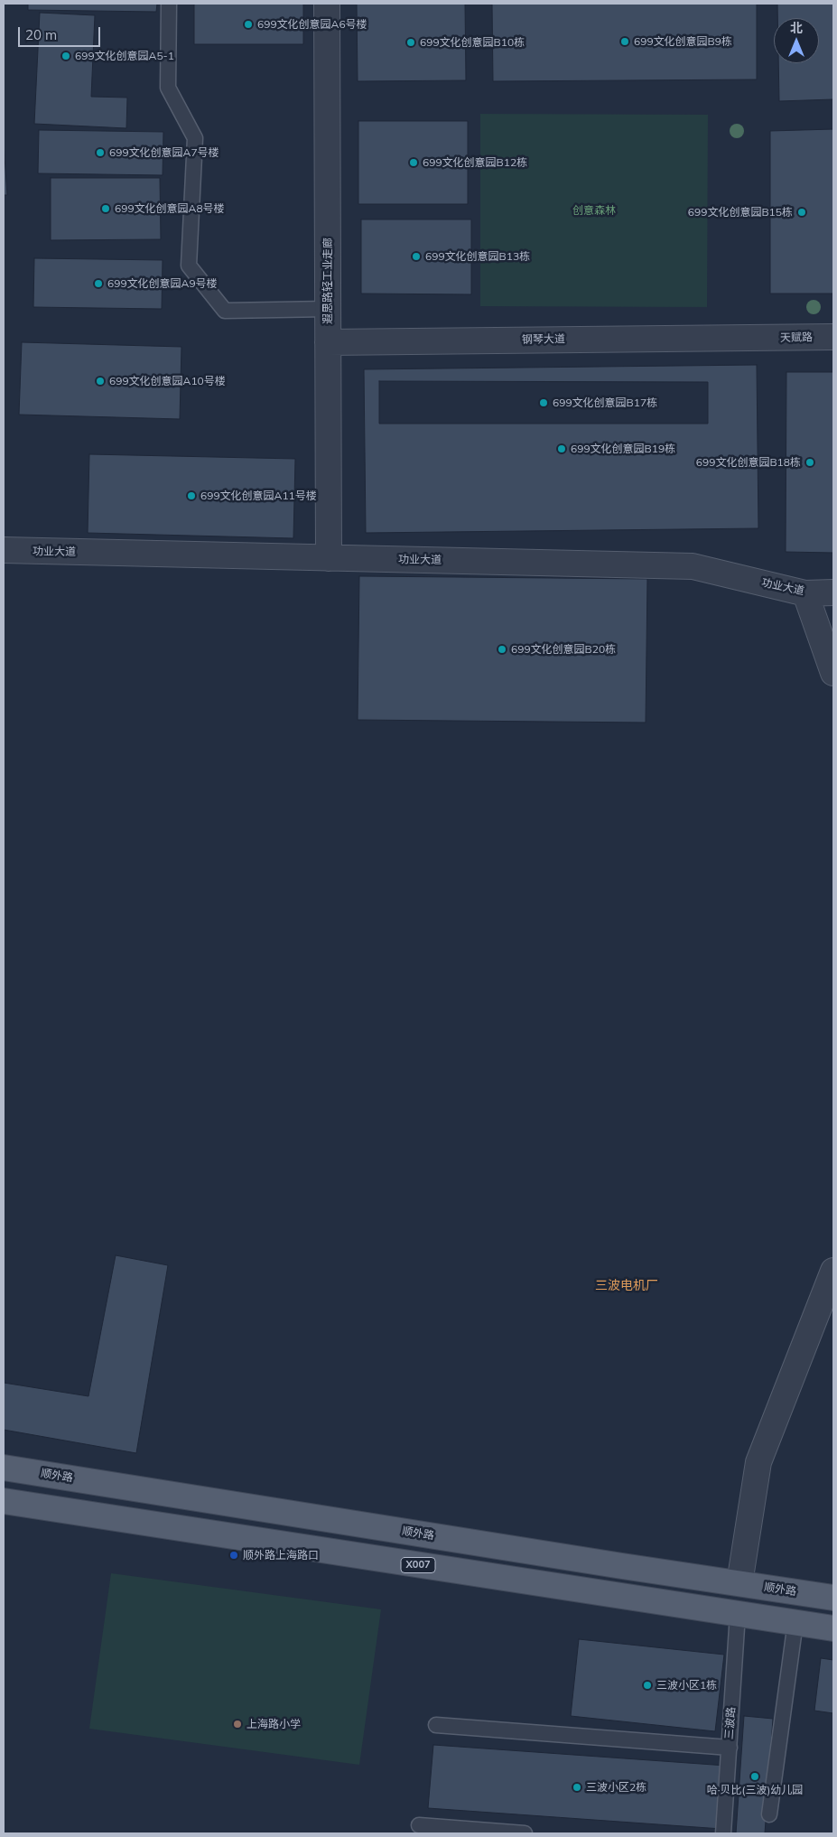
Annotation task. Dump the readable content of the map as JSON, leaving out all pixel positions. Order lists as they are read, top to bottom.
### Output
{
  "streets": {
    "main road": ["顺外路", "X007"],
    "street": [
      "遐思路轻工业走廊",
      "天赋路",
      "钢琴大道",
      "功业大道"
    ],
    "lane": ["三波路"]
  },
  "crossings": [
    ["遐思路轻工业走廊", "钢琴大道"],
    ["遐思路轻工业走廊", "功业大道"],
    ["天赋路", "钢琴大道"],
    ["X007", "三波路"]
  ],
  "districts": ["三波电机厂"],
  "parks": ["创意森林"],
  "places": [
    "699文化创意园A6号楼",
    "699文化创意园B9栋",
    "699文化创意园B10栋",
    "699文化创意园A5-1",
    "699文化创意园A7号楼",
    "699文化创意园B12栋",
    "699文化创意园A8号楼",
    "699文化创意园B15栋",
    "699文化创意园B13栋",
    "699文化创意园A9号楼",
    "699文化创意园A10号楼",
    "699文化创意园B17栋",
    "699文化创意园B19栋",
    "699文化创意园B18栋",
    "699文化创意园A11号楼",
    "699文化创意园B20栋",
    "顺外路上海路口",
    "三波小区1栋",
    "上海路小学",
    "哈·贝比(三波)幼儿园",
    "三波小区2栋"
  ],
  "scale_bar": "20 m",
  "north": "top"
}
